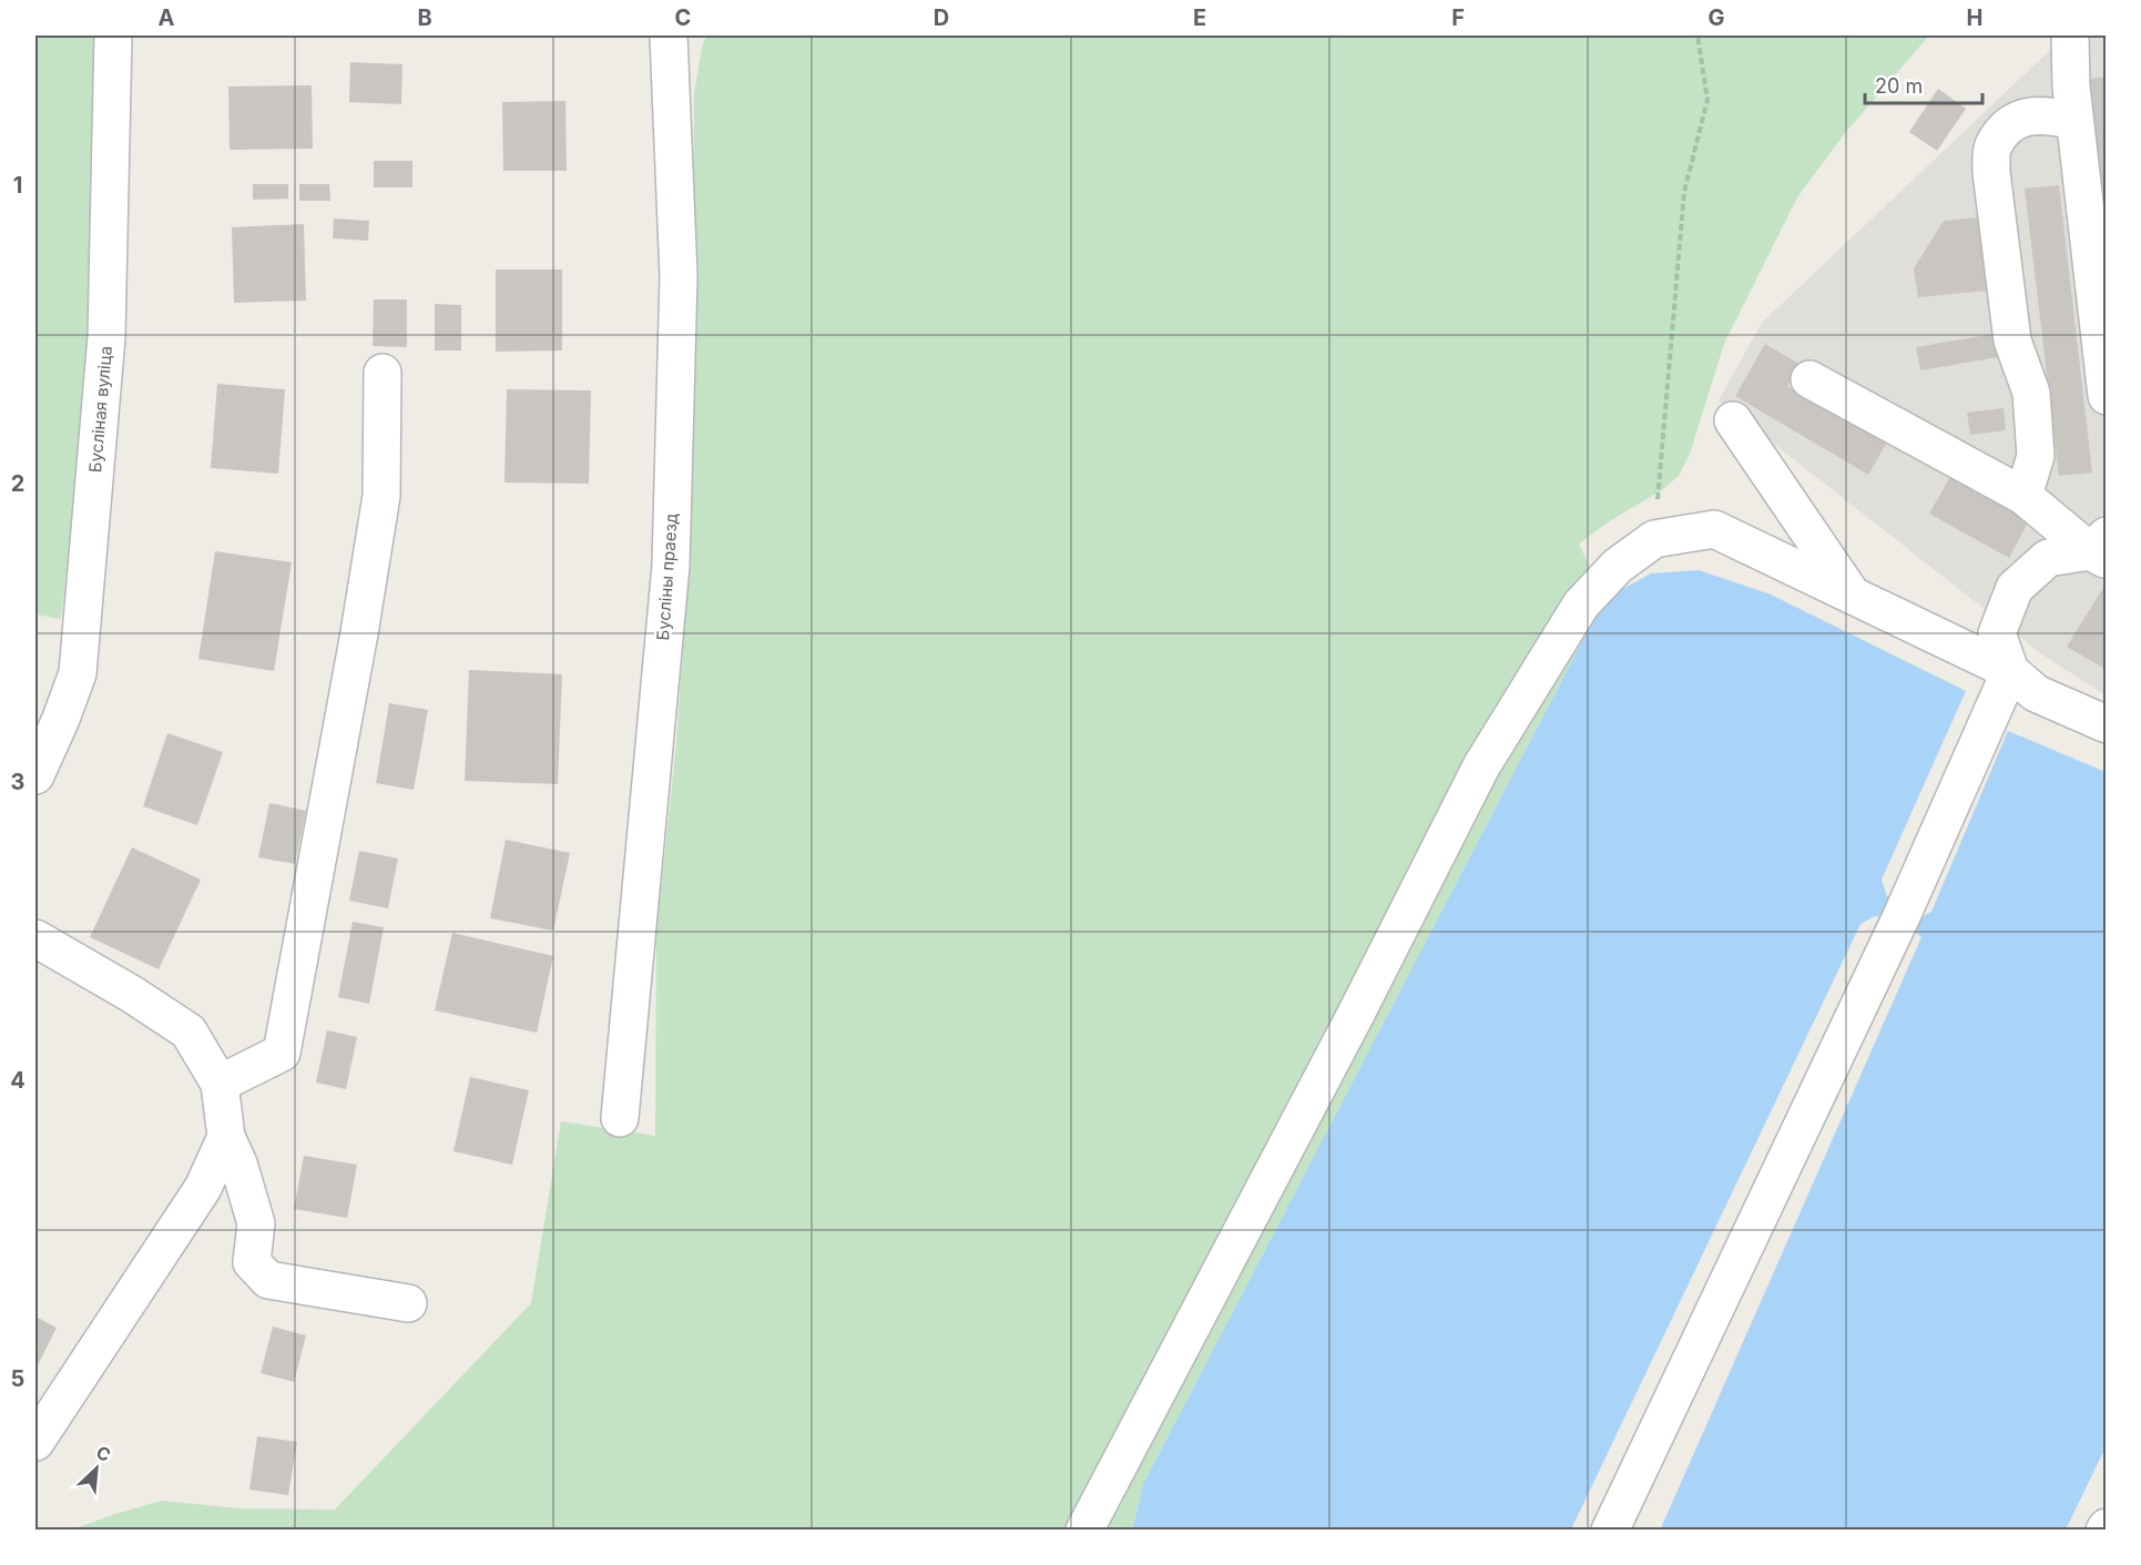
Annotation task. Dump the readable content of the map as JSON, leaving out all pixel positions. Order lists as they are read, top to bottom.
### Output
{
  "streets": {
    "street": ["Бусліная вуліца", "Бусліны праезд"]
  },
  "scale_bar": "20 m",
  "north": "top right",
  "grid": {
    "columns": [
      "A",
      "B",
      "C",
      "D",
      "E",
      "F",
      "G",
      "H"
    ],
    "rows": [
      "1",
      "2",
      "3",
      "4",
      "5"
    ]
  }
}
